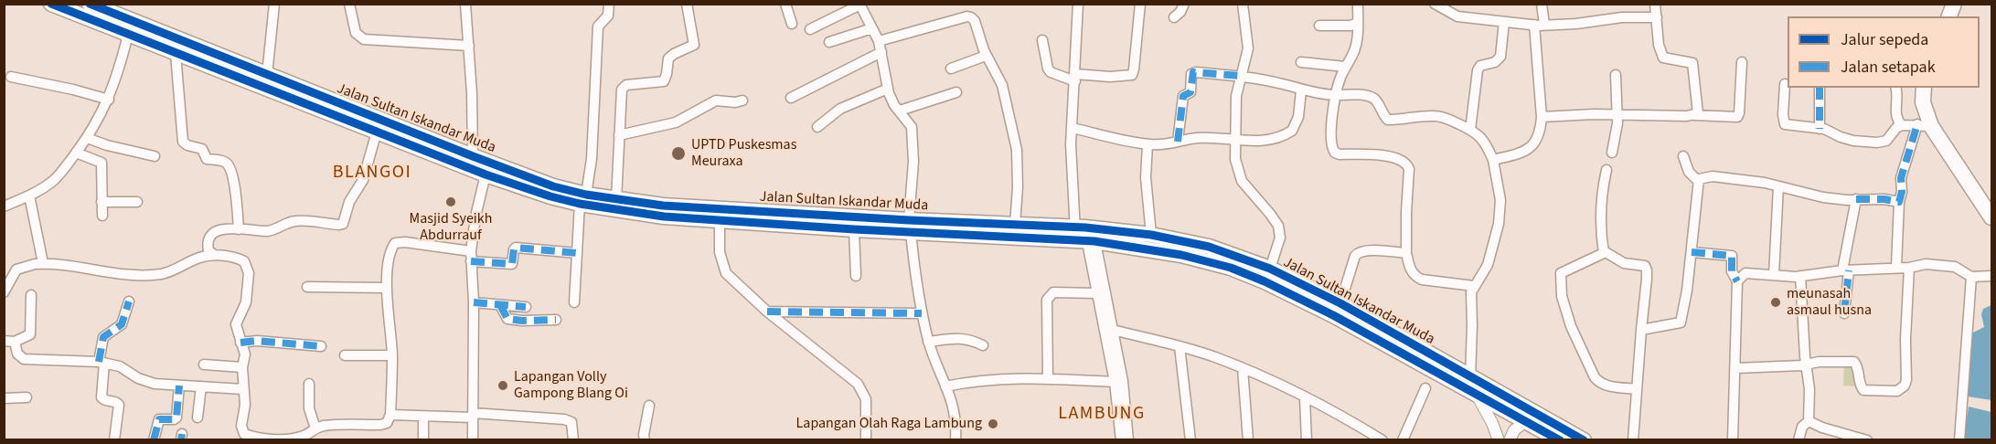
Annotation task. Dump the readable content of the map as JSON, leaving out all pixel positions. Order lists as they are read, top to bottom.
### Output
{
  "streets": {
    "highway": ["Jalan Sultan Iskandar Muda"]
  },
  "districts": ["BLANGOI", "LAMBUNG"],
  "places": [
    "UPTD Puskesmas Meuraxa",
    "Masjid Syeikh Abdurrauf",
    "meunasah asmaul husna",
    "Lapangan Volly Gampong Blang Oi",
    "Lapangan Olah Raga Lambung"
  ],
  "legend": ["Jalur sepeda", "Jalan setapak"]
}
